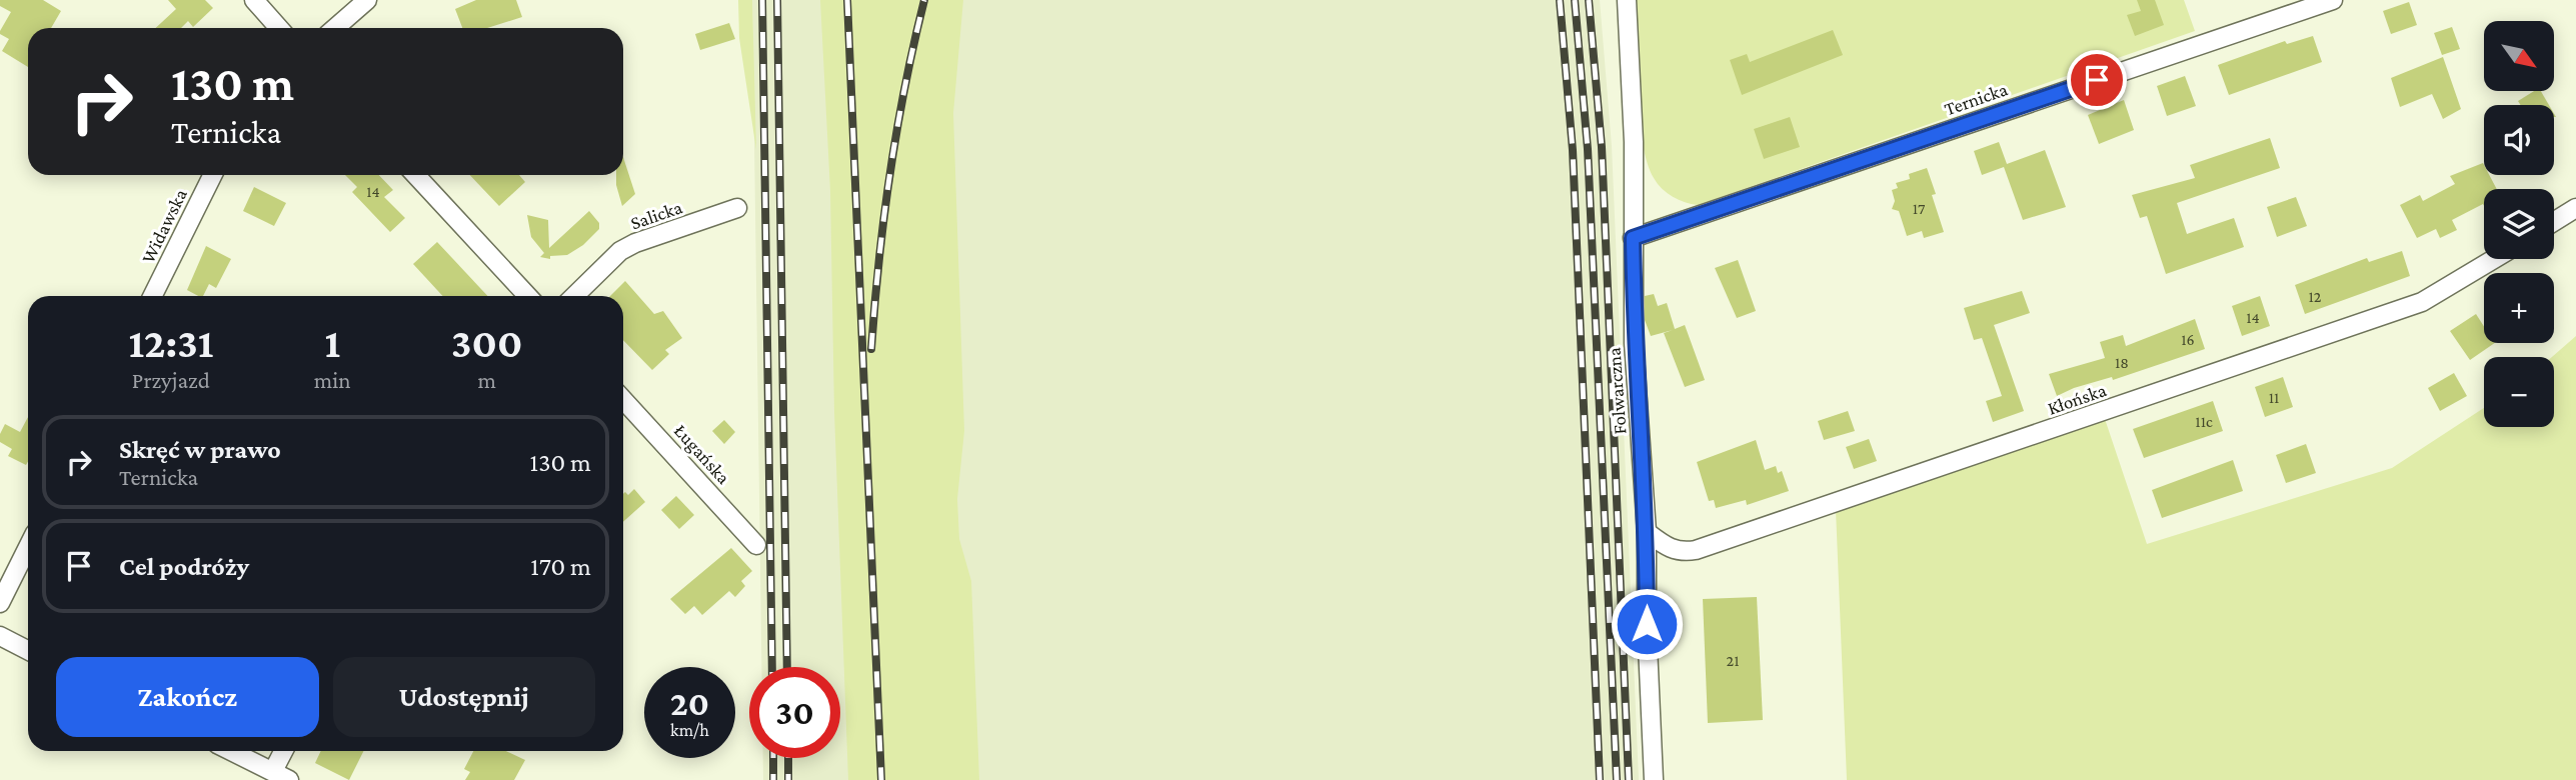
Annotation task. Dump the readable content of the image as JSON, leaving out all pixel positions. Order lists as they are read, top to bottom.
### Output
{
  "streets": {
    "street": [
      "Ternicka",
      "Salicka",
      "Widawska",
      "Folwarczna",
      "Kłońska",
      "Ługańska"
    ]
  },
  "crossings": [
    ["Ternicka", "Folwarczna"],
    ["Folwarczna", "Kłońska"]
  ],
  "house_numbers": [
    "14",
    "17",
    "12",
    "14",
    "16",
    "18",
    "11",
    "11c",
    "21"
  ],
  "north": "bottom right",
  "page": {
    "map_buttons": ["+", "−"],
    "turn": ["130 m", "Ternicka"],
    "eta": [
      "12:31",
      "Przyjazd",
      "1",
      "min",
      "300",
      "m"
    ],
    "list": [
      {
        "name": "Skręć w prawo",
        "note": "Ternicka",
        "value": "130 m"
      },
      {
        "name": "Cel podróży",
        "value": "170 m"
      }
    ],
    "buttons": ["Zakończ", "Udostępnij"],
    "speed": "20 km/h",
    "limit": "30"
  }
}
